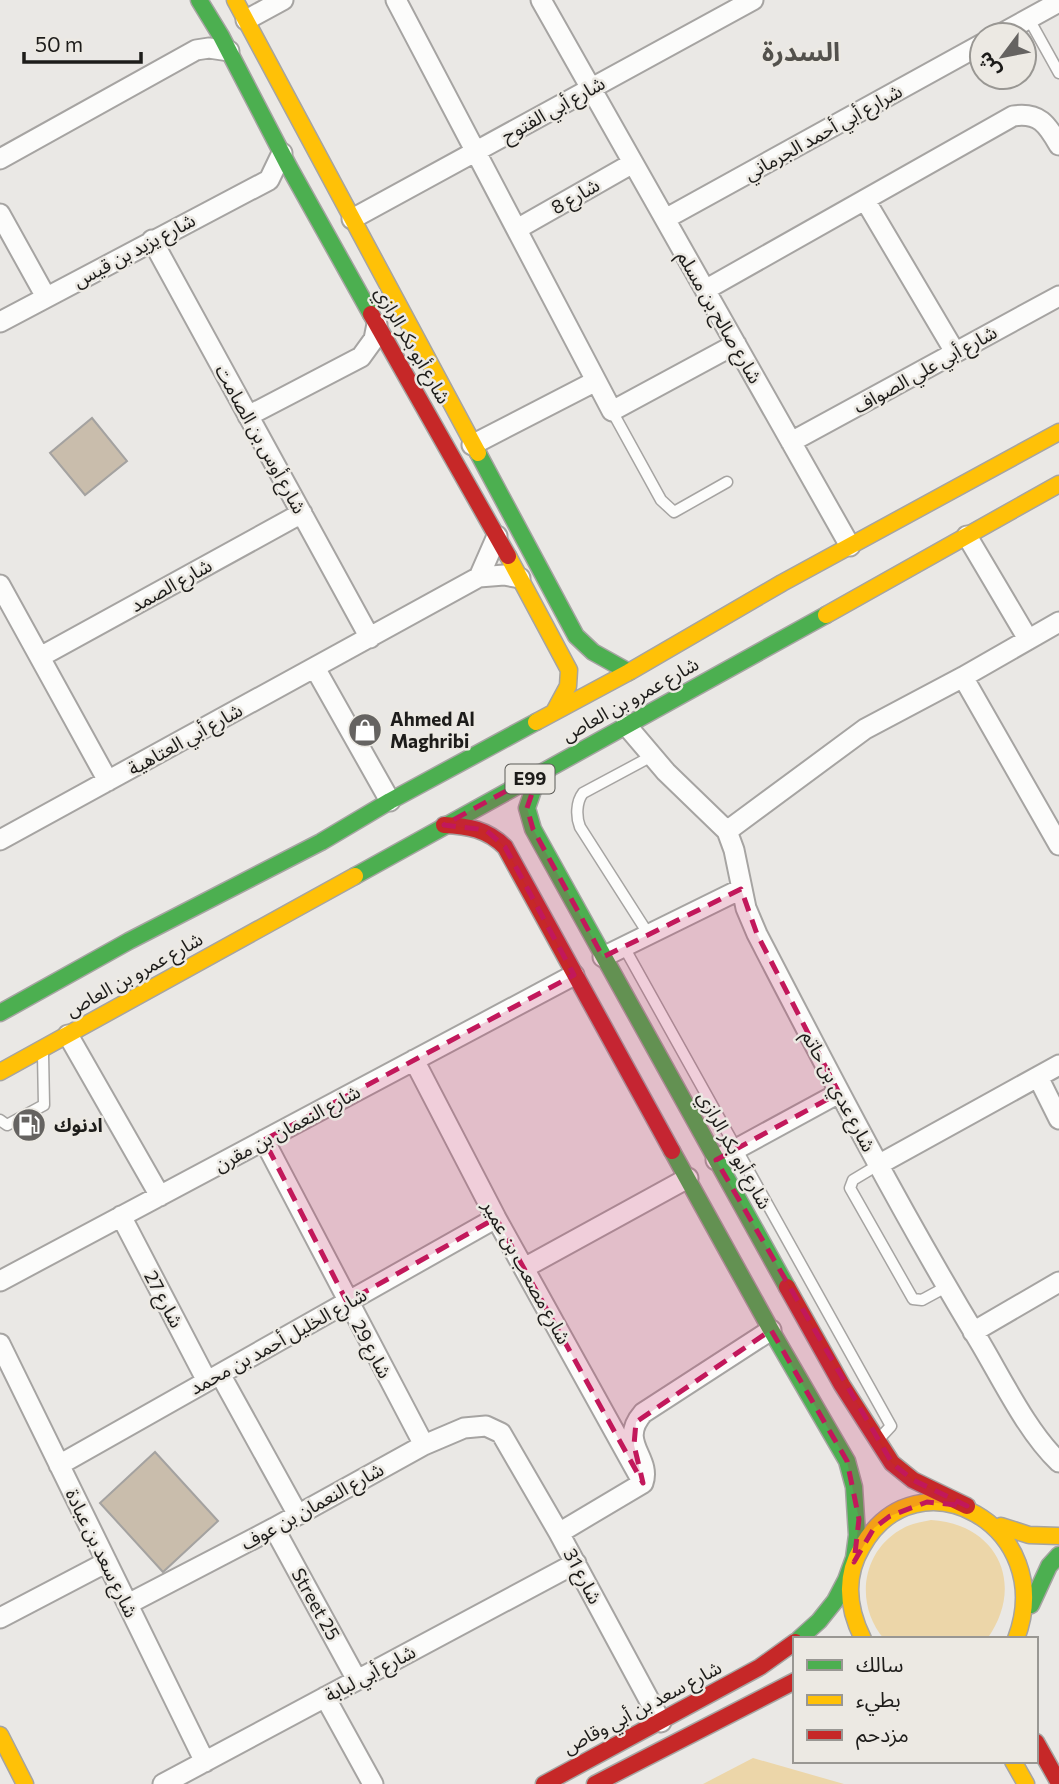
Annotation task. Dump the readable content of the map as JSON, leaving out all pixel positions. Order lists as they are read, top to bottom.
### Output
{
  "streets": {
    "street": [
      "شارع أبي الفتوح",
      "شرارع أبي أحمد الجرماني",
      "شارع 8",
      "شارع يزيد بن قيس",
      "شارع صالح بن مسلم",
      "شارع أبو بكر الرازي",
      "شارع أبي علي الصواف",
      "شارع أوس بن الصامت",
      "شارع الصمد",
      "شارع عمرو بن العاص",
      "شارع أبي العتاهية",
      "E99",
      "شارع عدي بن حاتم",
      "شارع النعمان بن مقرن",
      "شارع مصعب بن عمير",
      "شارع 27",
      "شارع الخليل أحمد بن محمد",
      "شارع 29",
      "شارع النعمان بن عوف",
      "شارع سعد بن عبادة",
      "شارع 31",
      "Street 25",
      "شارع أبي لبابة",
      "شارع سعد بن أبي وقاص"
    ]
  },
  "crossings": [
    ["شارع أبي الفتوح", "شارع صالح بن مسلم"],
    ["شارع أبي الفتوح", "شارع أبو بكر الرازي"],
    ["شرارع أبي أحمد الجرماني", "شارع صالح بن مسلم"],
    ["شارع 8", "شارع صالح بن مسلم"],
    ["شارع يزيد بن قيس", "شارع أوس بن الصامت"],
    ["شارع صالح بن مسلم", "شارع أبي علي الصواف"],
    ["شارع صالح بن مسلم", "شارع عمرو بن العاص"],
    ["شارع أبو بكر الرازي", "شارع عمرو بن العاص"],
    ["شارع أوس بن الصامت", "شارع الصمد"],
    ["شارع أوس بن الصامت", "شارع أبي العتاهية"],
    ["شارع عمرو بن العاص", "شارع عدي بن حاتم"],
    ["شارع النعمان بن مقرن", "شارع مصعب بن عمير"],
    ["شارع النعمان بن مقرن", "شارع 27"],
    ["شارع النعمان بن مقرن", "شارع 29"],
    ["شارع مصعب بن عمير", "شارع الخليل أحمد بن محمد"],
    ["شارع 27", "شارع الخليل أحمد بن محمد"],
    ["شارع 27", "شارع النعمان بن عوف"],
    ["شارع الخليل أحمد بن محمد", "شارع 29"],
    ["شارع الخليل أحمد بن محمد", "شارع سعد بن عبادة"],
    ["شارع 29", "شارع النعمان بن عوف"],
    ["شارع النعمان بن عوف", "شارع سعد بن عبادة"],
    ["شارع النعمان بن عوف", "شارع 31"],
    ["شارع النعمان بن عوف", "Street 25"],
    ["شارع سعد بن عبادة", "شارع أبي لبابة"],
    ["شارع 31", "شارع أبي لبابة"],
    ["شارع 31", "شارع سعد بن أبي وقاص"],
    ["Street 25", "شارع أبي لبابة"]
  ],
  "districts": ["السدرة"],
  "places": {
    "shop": ["Ahmed Al Maghribi"],
    "fuel station": ["ادنوك"]
  },
  "legend": ["سالك", "بطيء", "مزدحم"],
  "scale_bar": "50 m",
  "north": "bottom left"
}
